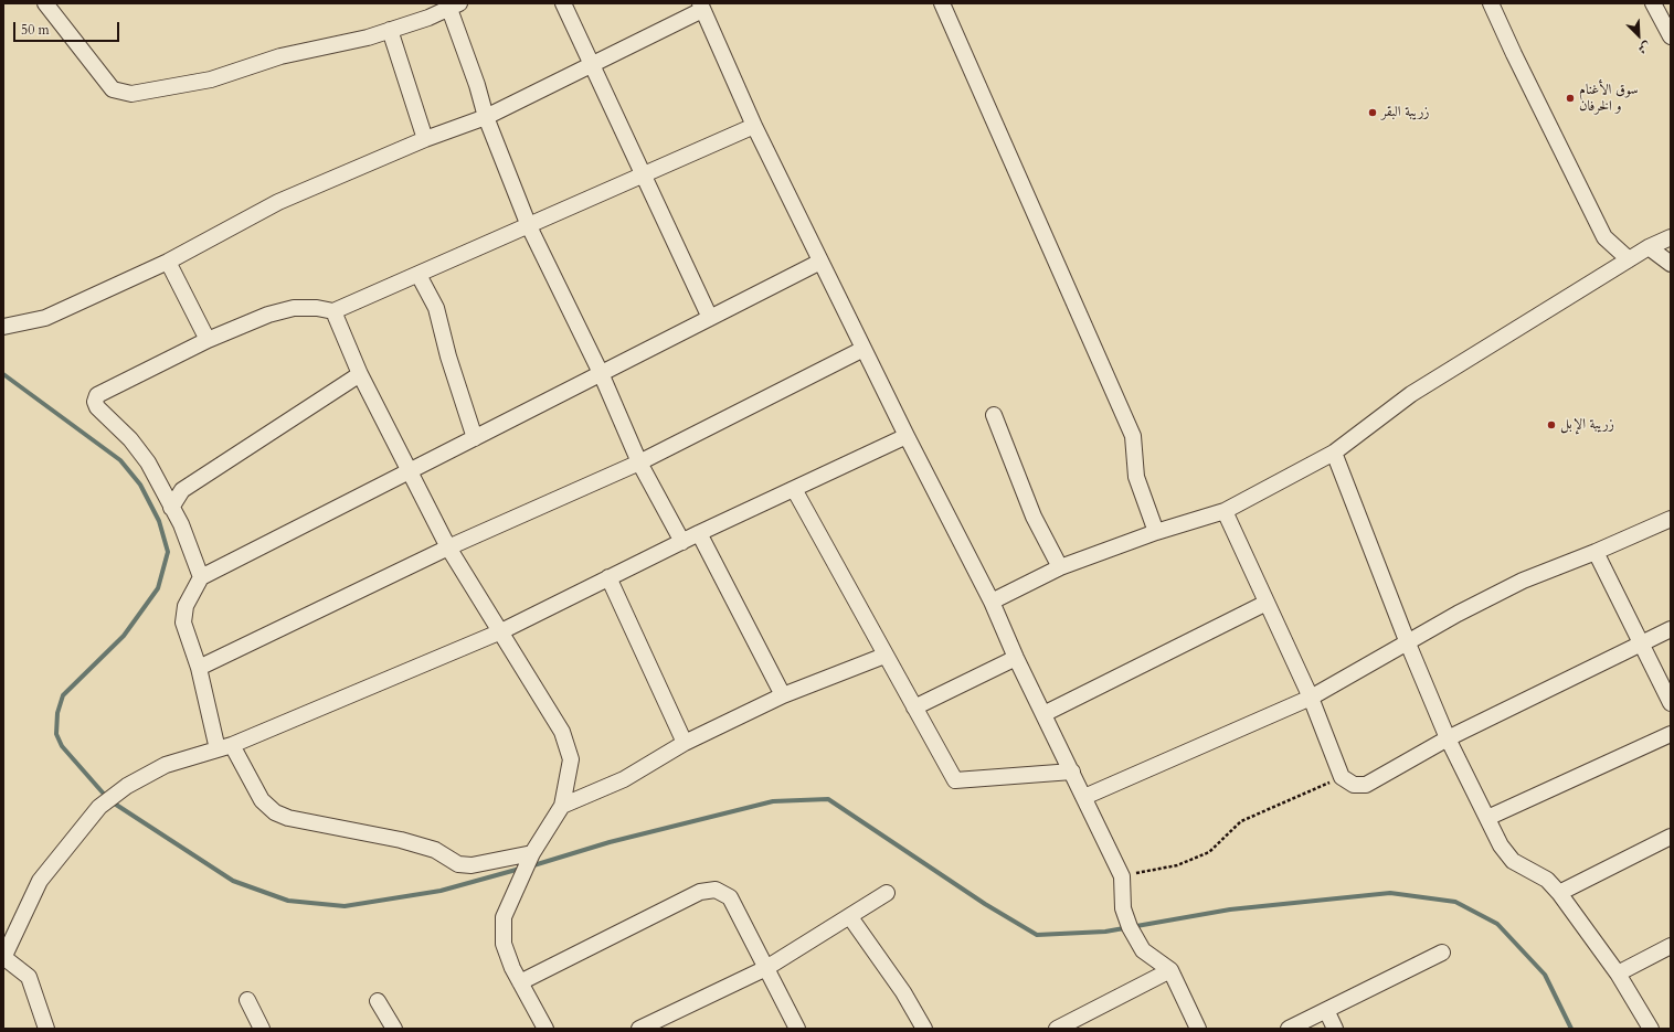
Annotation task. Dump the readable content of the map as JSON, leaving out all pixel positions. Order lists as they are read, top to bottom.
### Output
{
  "places": ["سوق الأغنام و الخرفان", "زريبة البقر", "زريبة الإبل"],
  "scale_bar": "50 m",
  "north": "bottom right"
}
